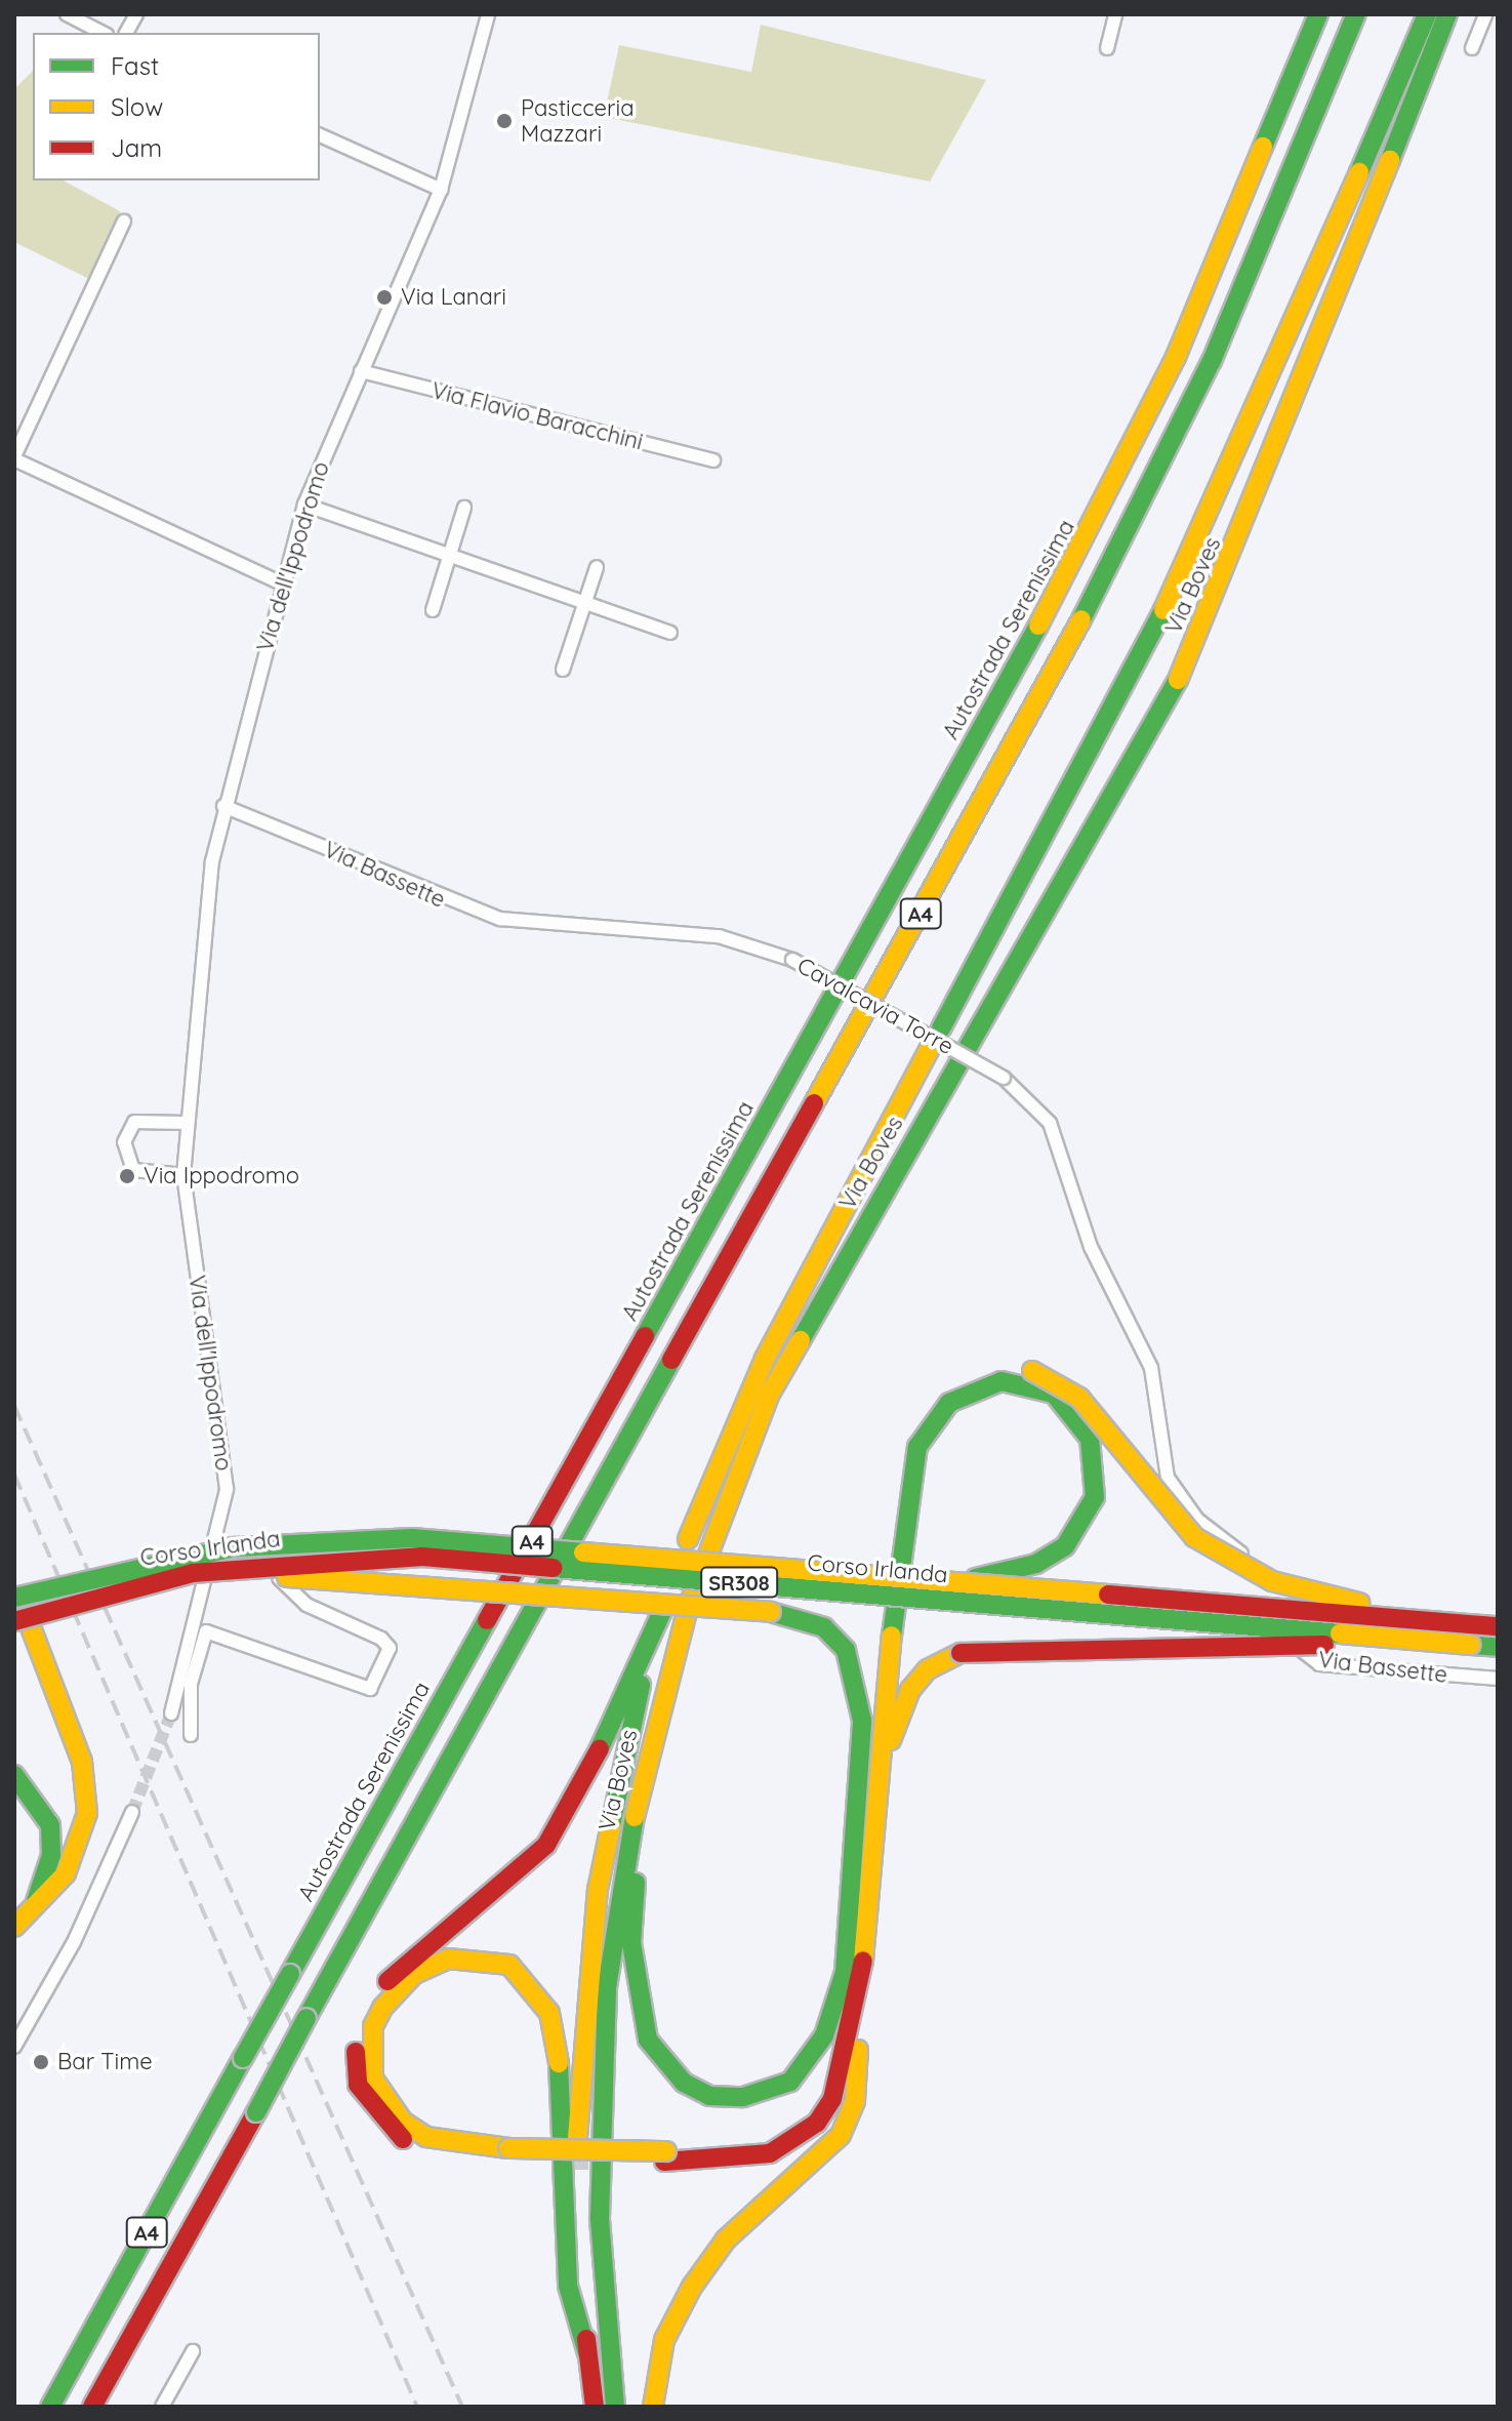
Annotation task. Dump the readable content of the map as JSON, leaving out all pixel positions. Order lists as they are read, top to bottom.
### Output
{
  "streets": {
    "highway": [
      "Via Boves",
      "Autostrada Serenissima",
      "A4",
      "Corso Irlanda",
      "SR308"
    ],
    "street": [
      "Via Flavio Baracchini",
      "Via dell'Ippodromo",
      "Via Bassette",
      "Cavalcavia Torre"
    ]
  },
  "crossings": [
    ["Via Flavio Baracchini", "Via dell'Ippodromo"],
    ["Via dell'Ippodromo", "Via Bassette"],
    ["Via Bassette", "Cavalcavia Torre"]
  ],
  "places": [
    "Pasticceria Mazzari",
    "Via Lanari",
    "Via Ippodromo",
    "Bar Time"
  ],
  "legend": ["Fast", "Slow", "Jam"]
}
